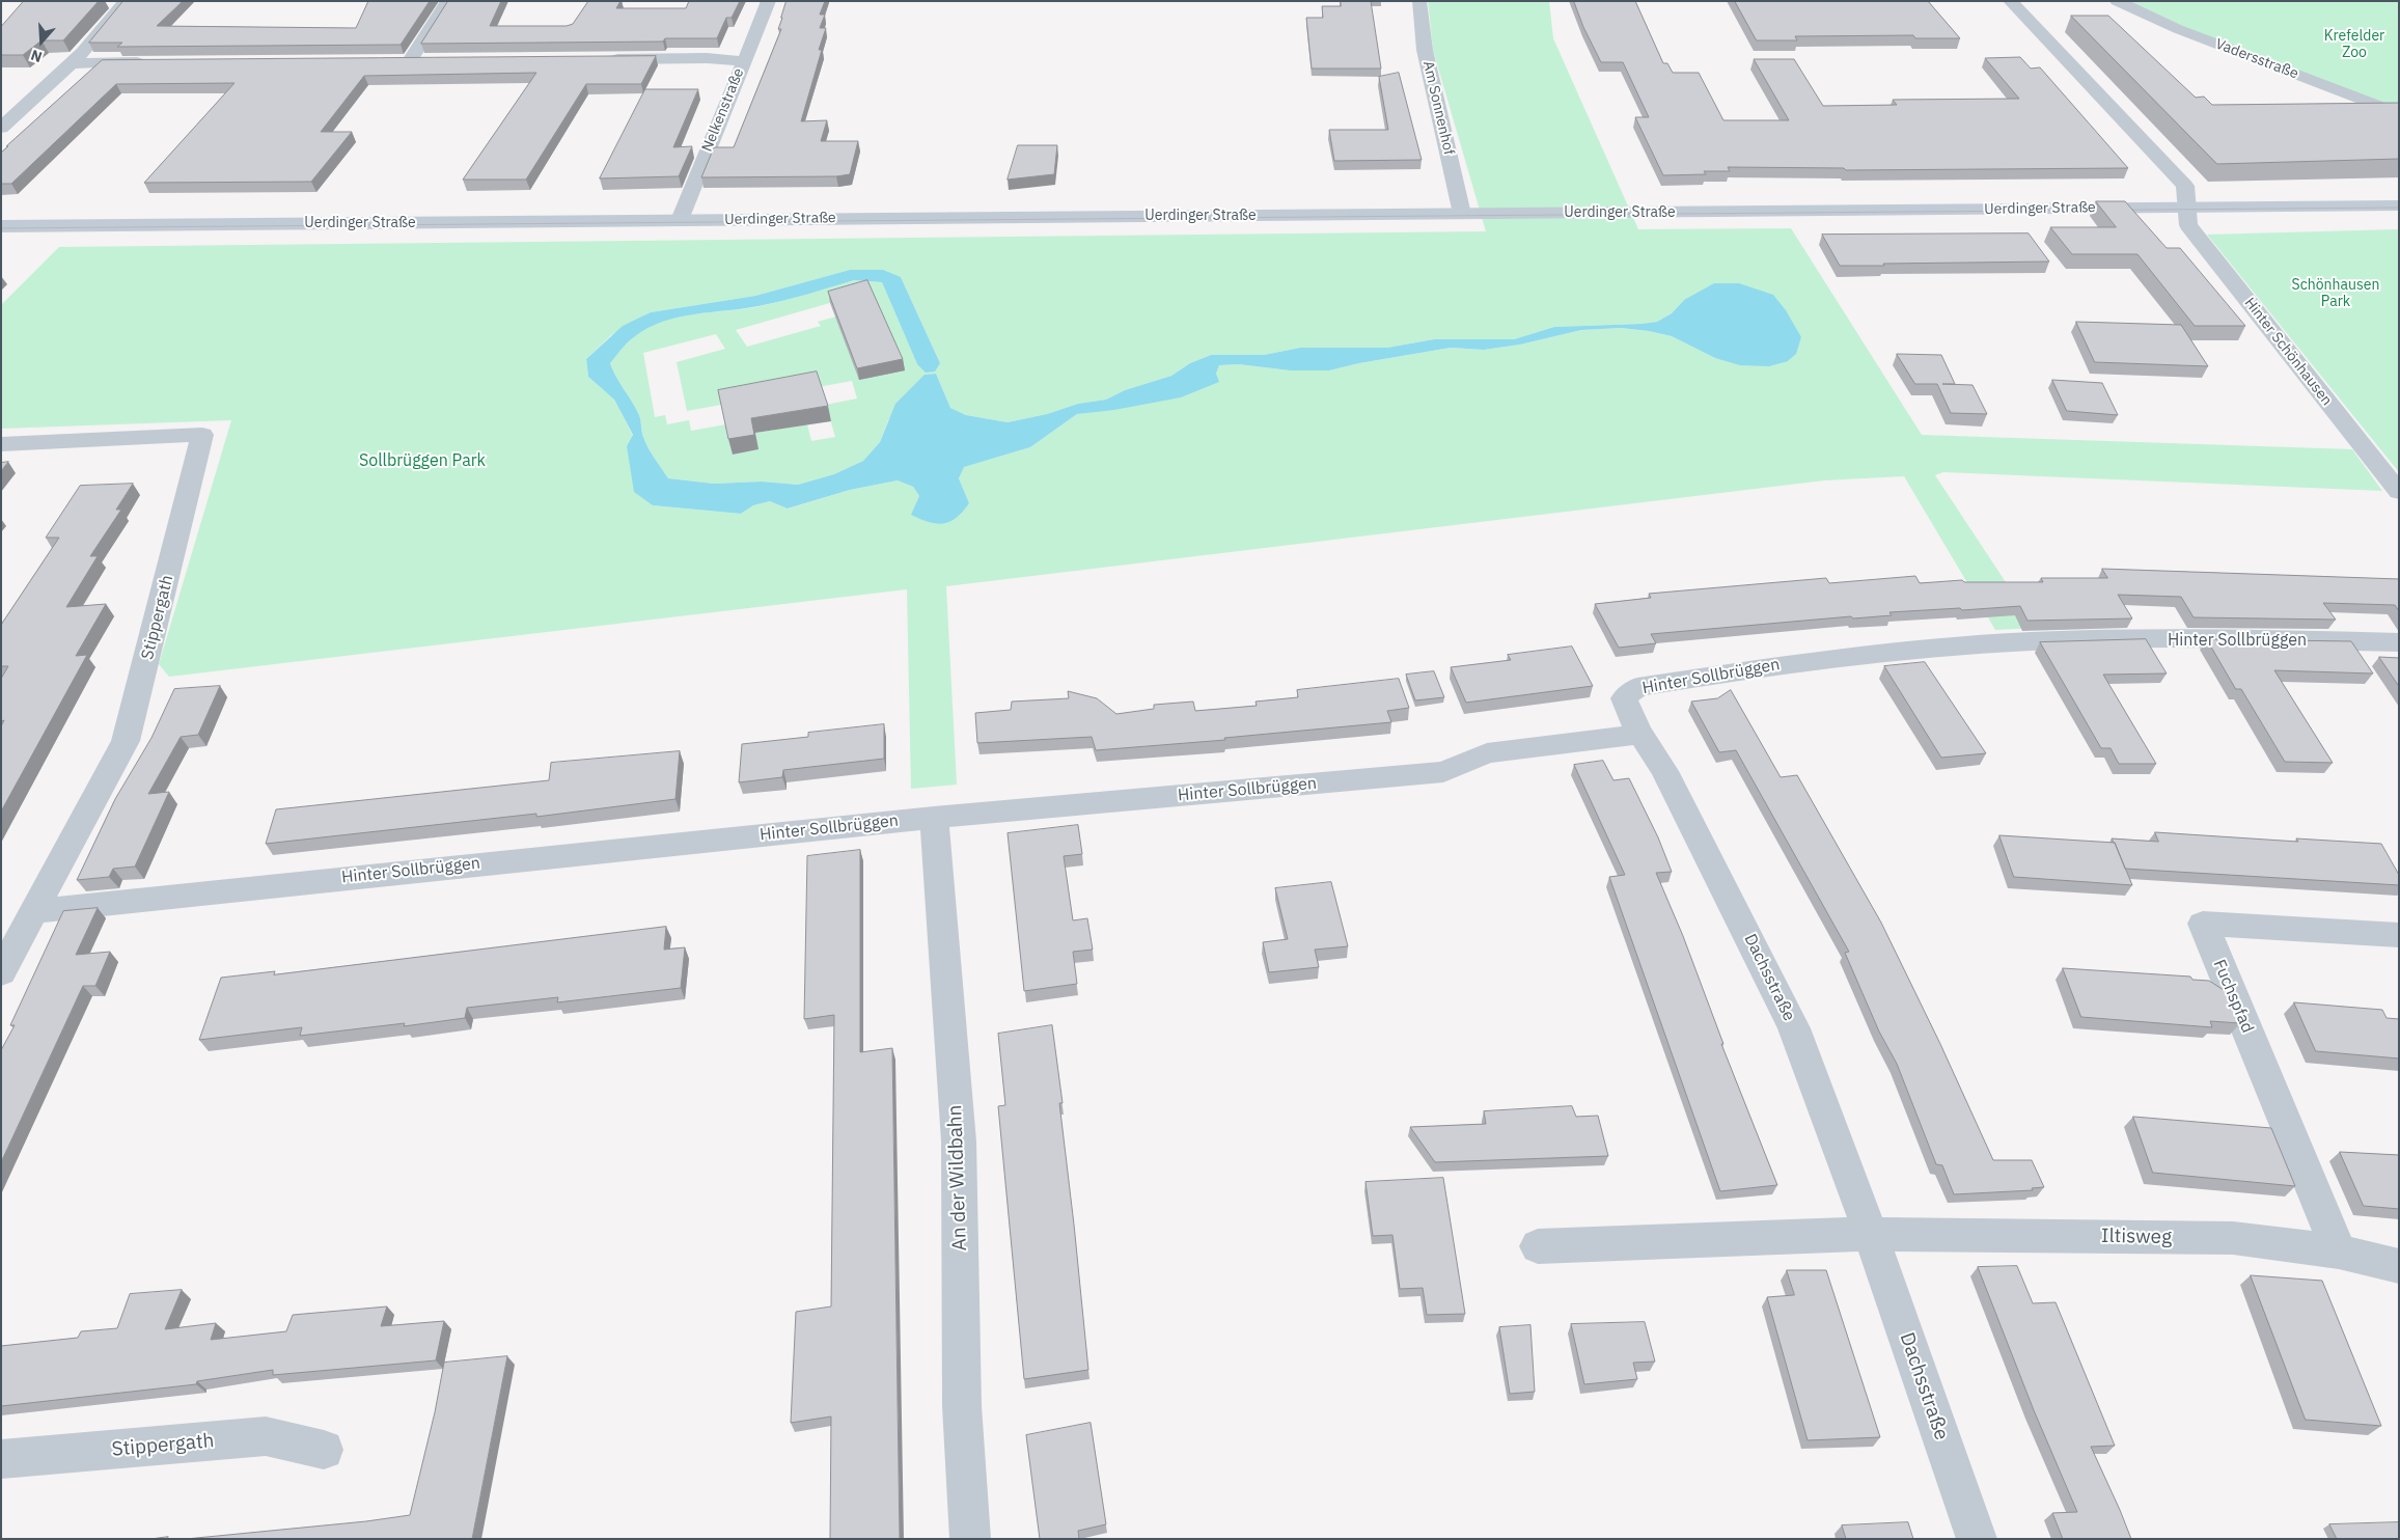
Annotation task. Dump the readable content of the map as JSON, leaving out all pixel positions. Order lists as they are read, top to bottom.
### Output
{
  "streets": {
    "main road": ["Uerdinger Straße"],
    "street": [
      "Vadersstraße",
      "Am Sonnenhof",
      "Nelkenstraße",
      "Hinter Schönhausen",
      "Stippergath",
      "Hinter Sollbrüggen",
      "Dachsstraße",
      "Fuchspfad",
      "An der Wildbahn",
      "Iltisweg"
    ]
  },
  "crossings": [
    ["Am Sonnenhof", "Uerdinger Straße"],
    ["Nelkenstraße", "Uerdinger Straße"],
    ["Uerdinger Straße", "Hinter Schönhausen"],
    ["Stippergath", "Hinter Sollbrüggen"],
    ["Hinter Sollbrüggen", "Dachsstraße"],
    ["Hinter Sollbrüggen", "An der Wildbahn"],
    ["Dachsstraße", "Iltisweg"],
    ["Fuchspfad", "Iltisweg"]
  ],
  "parks": ["Krefelder Zoo", "Schönhausen Park", "Sollbrüggen Park"],
  "north": "bottom"
}
